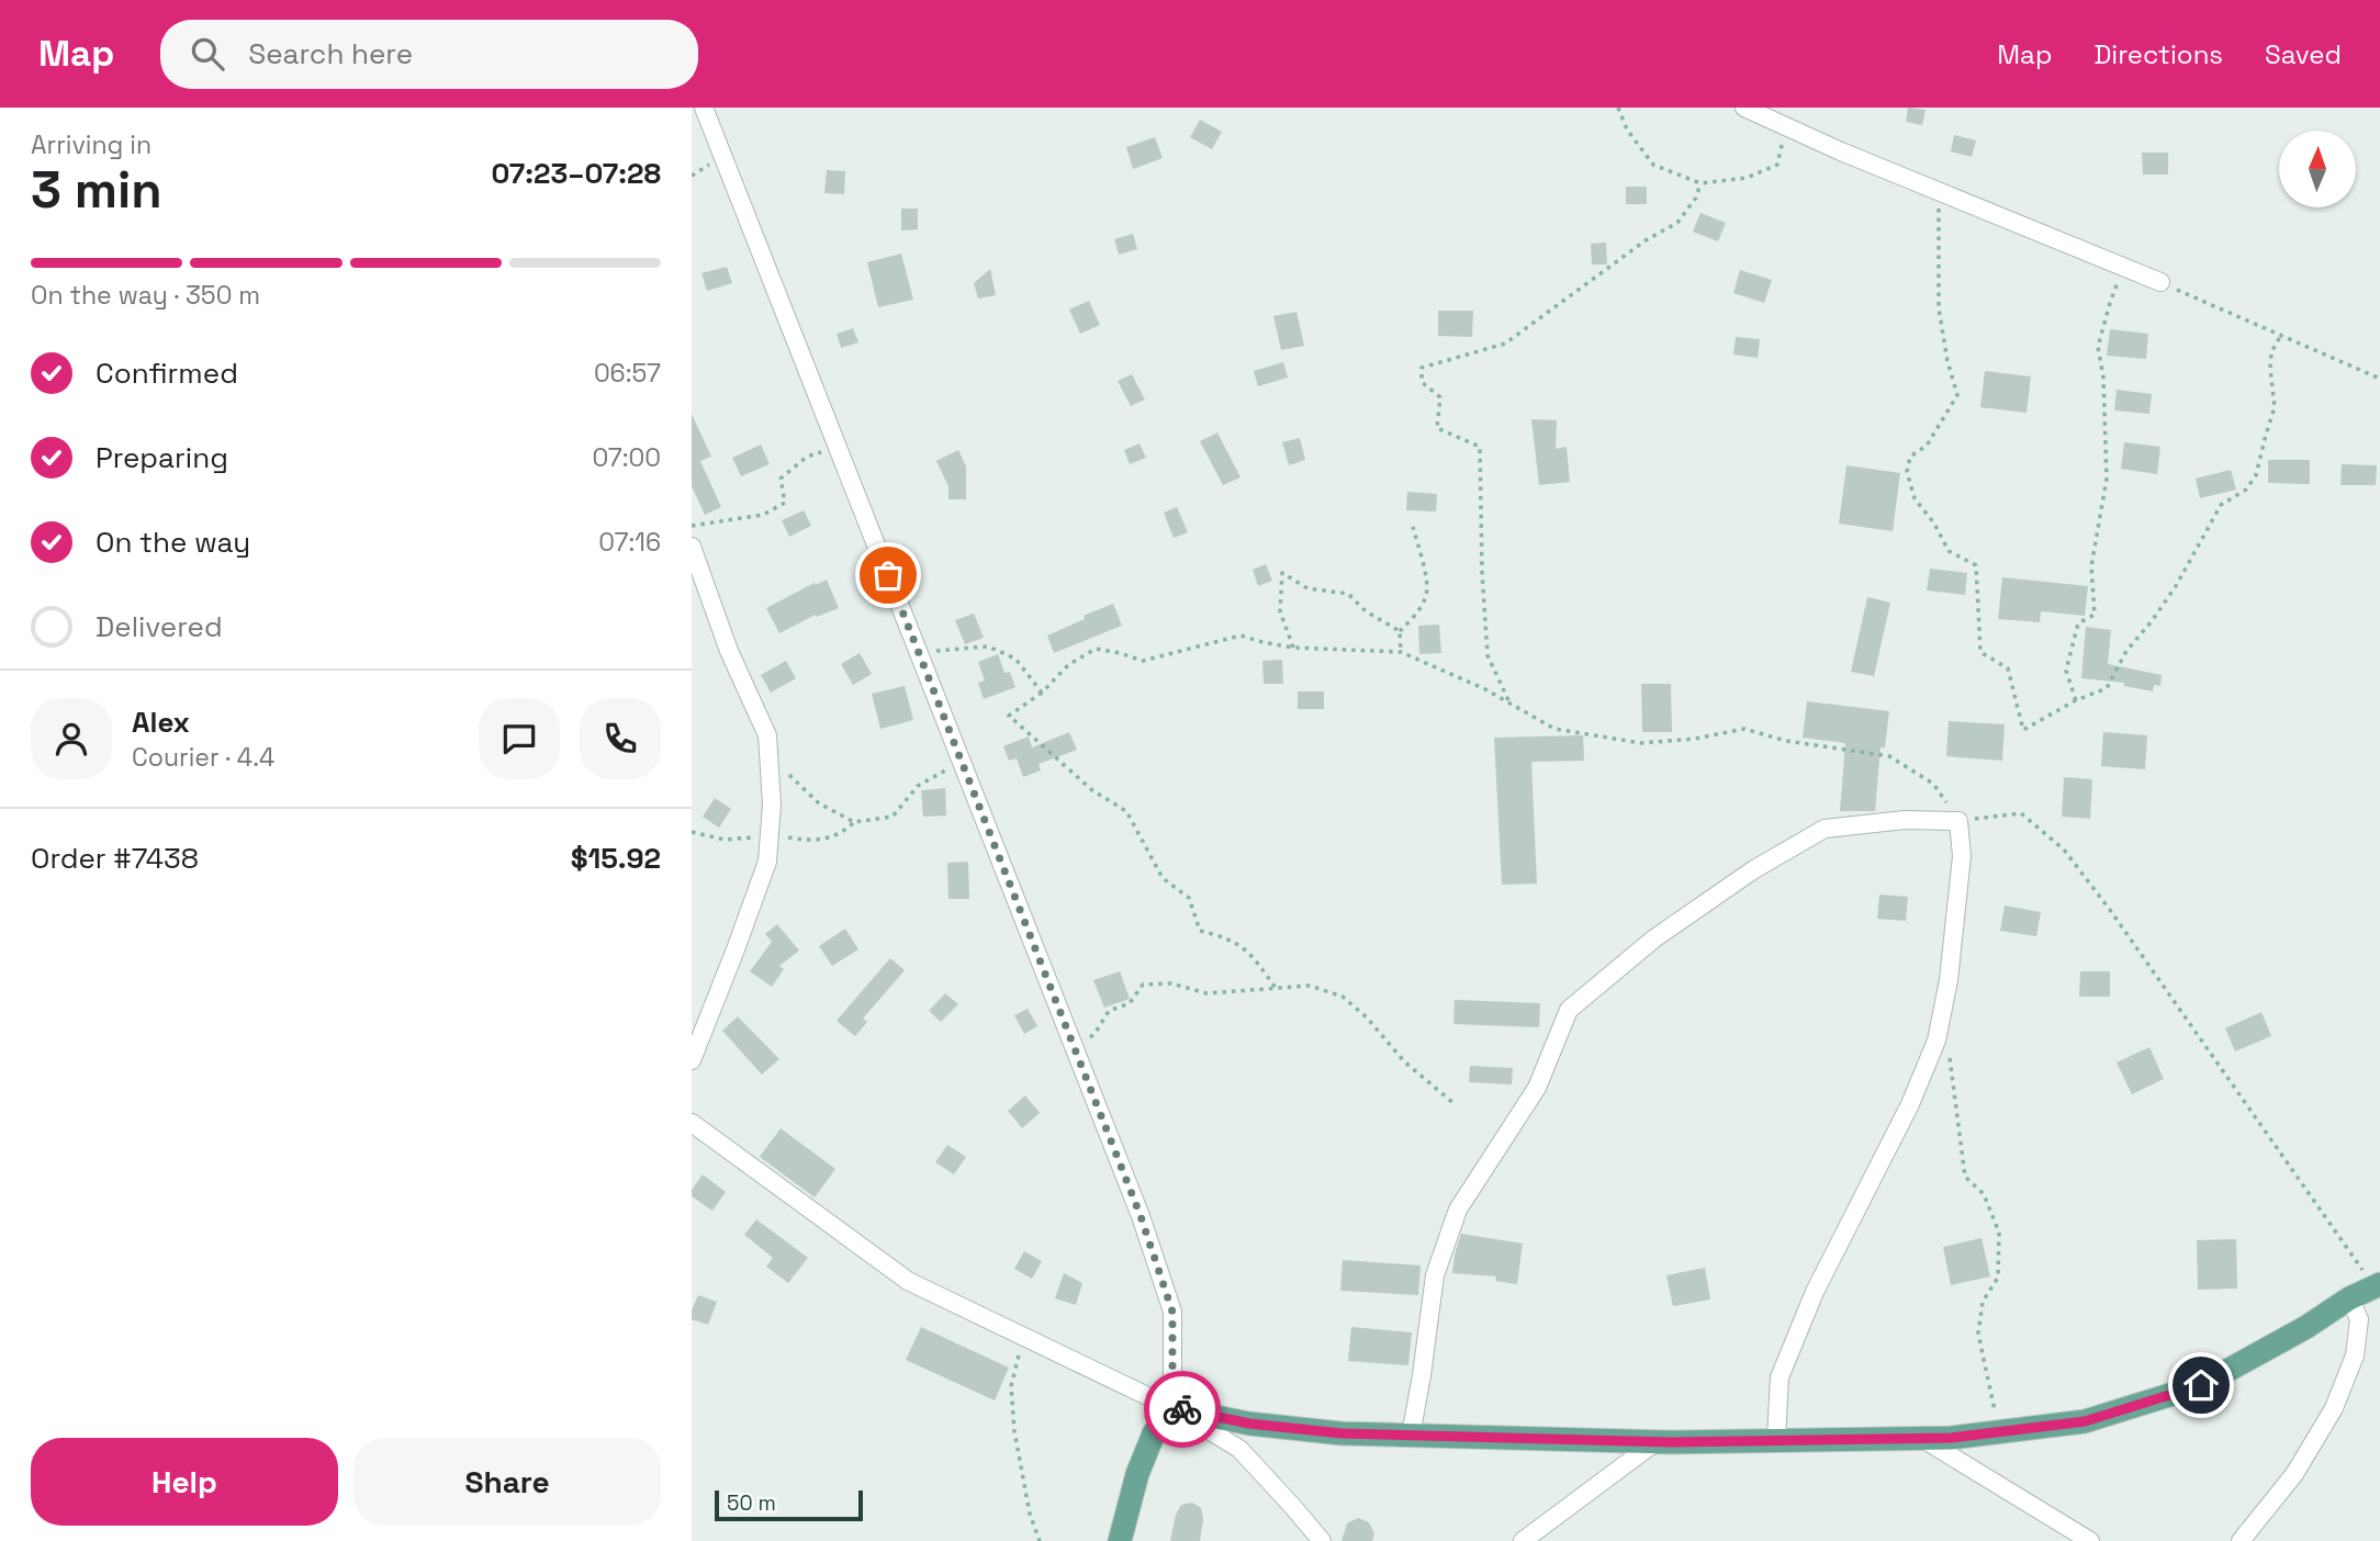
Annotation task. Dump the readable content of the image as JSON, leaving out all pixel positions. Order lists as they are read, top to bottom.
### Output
{
  "scale_bar": "50 m",
  "north": "top",
  "page": {
    "header": "Map",
    "search": "Search here",
    "nav": ["Map", "Directions", "Saved"],
    "heading": ["3 min", "Arriving in", "07:23–07:28"],
    "panel": [
      "Alex",
      "Courier · 4.4",
      "Order #7438",
      "$15.92"
    ],
    "bar": "On the way · 350 m",
    "list": [
      ["Confirmed", "06:57"],
      ["Preparing", "07:00"],
      ["On the way", "07:16"],
      "Delivered"
    ],
    "buttons": ["Help", "Share"],
    "scale": "50 m"
  }
}
